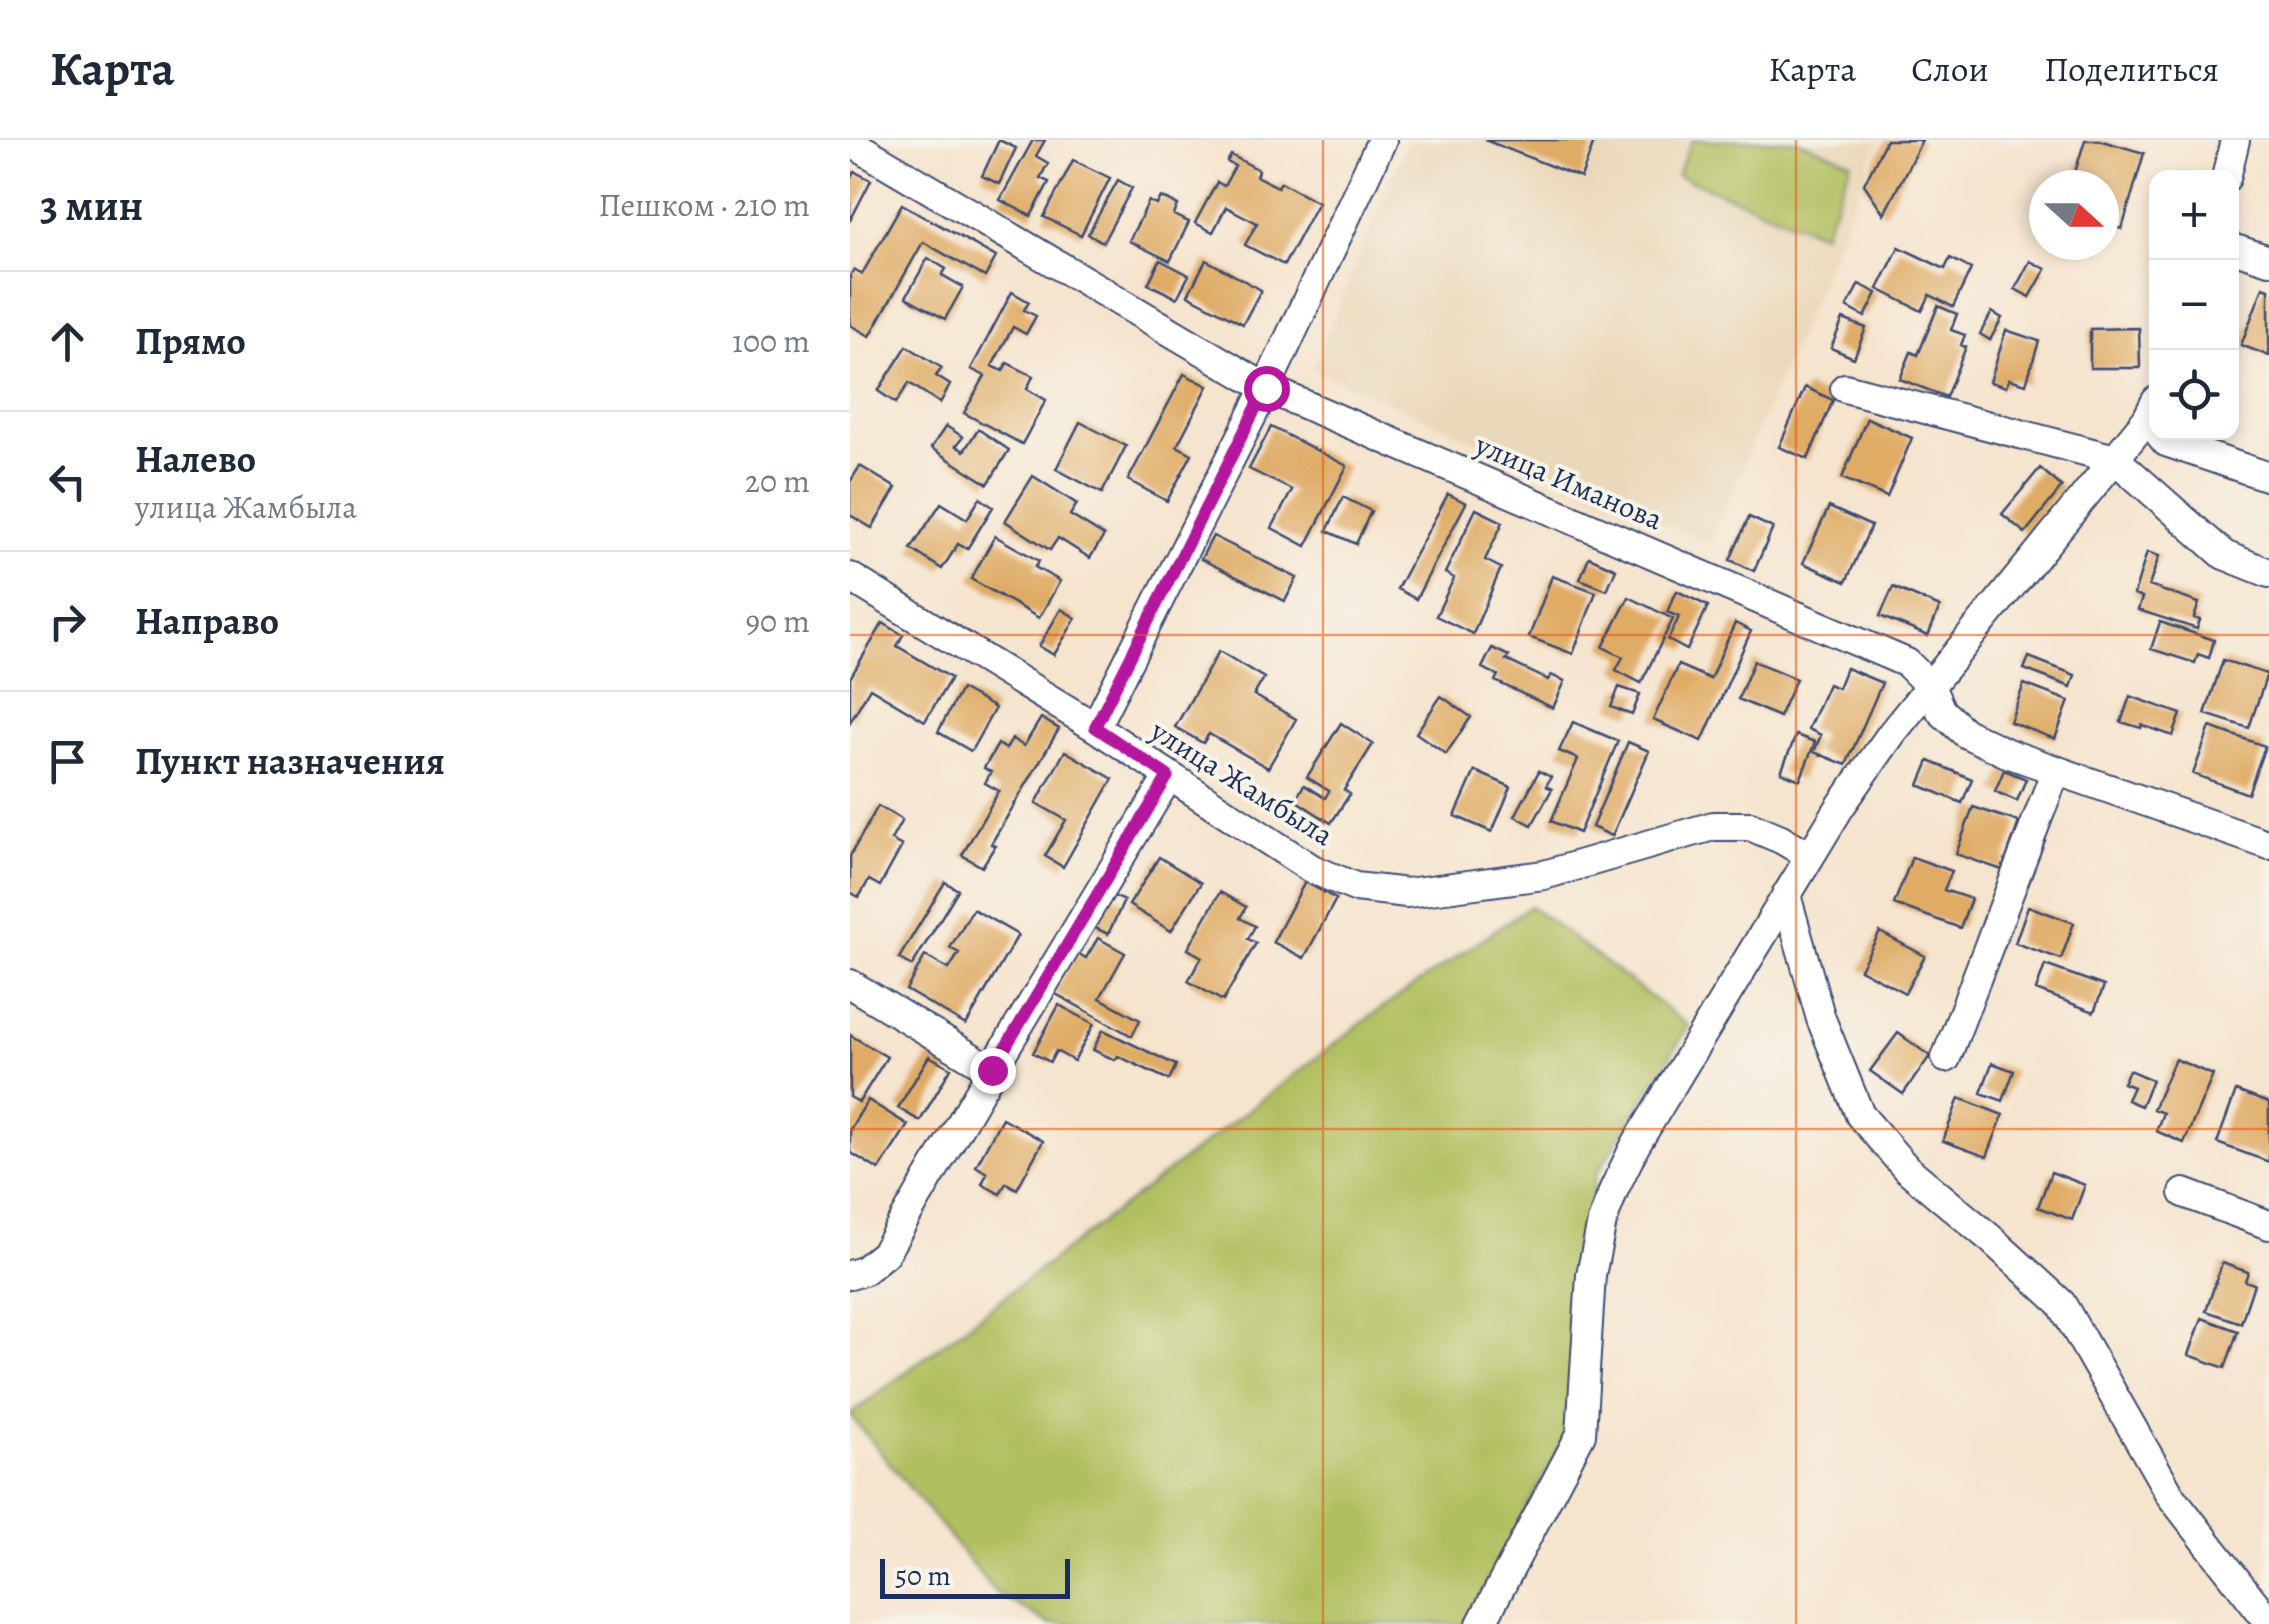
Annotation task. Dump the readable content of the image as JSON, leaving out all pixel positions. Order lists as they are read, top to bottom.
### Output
{
  "streets": {
    "street": ["улица Иманова", "улица Жамбыла"]
  },
  "scale_bar": "50 m",
  "north": "right",
  "page": {
    "header": "Карта",
    "nav": ["Карта", "Слои", "Поделиться"],
    "heading": ["3 мин", "Пешком · 210 m"],
    "map_buttons": ["+", "−"],
    "list": [
      ["Прямо", "100 m"],
      ["Налево", "улица Жамбыла", "20 m"],
      ["Направо", "90 m"],
      "Пункт назначения"
    ],
    "scale": "50 m"
  }
}
